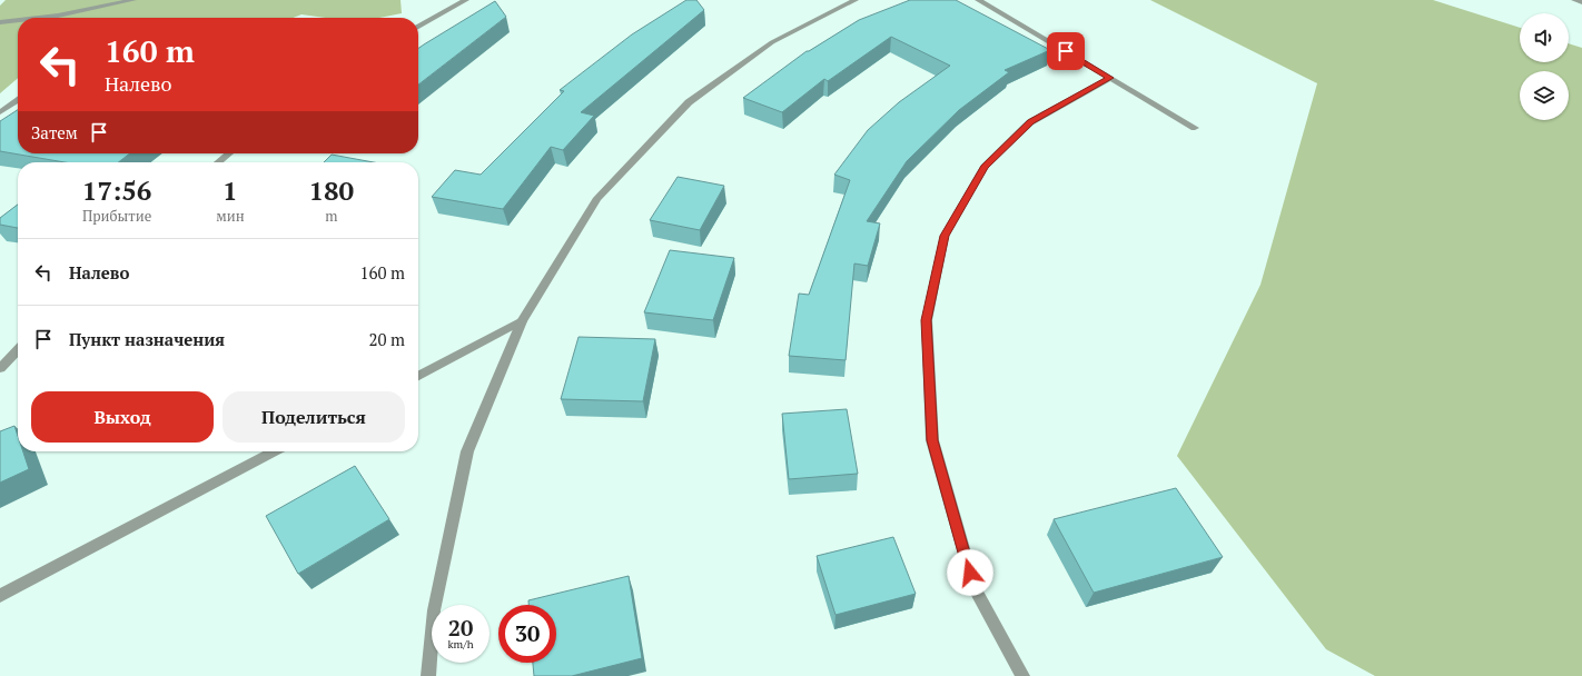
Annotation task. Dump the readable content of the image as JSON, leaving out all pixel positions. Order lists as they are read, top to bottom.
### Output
{
  "page": {
    "turn": ["160 m", "Налево"],
    "then": "Затем",
    "eta": [
      "17:56",
      "Прибытие",
      "1",
      "мин",
      "180",
      "m"
    ],
    "list": [
      {
        "name": "Налево",
        "value": "160 m"
      },
      {
        "name": "Пункт назначения",
        "value": "20 m"
      }
    ],
    "buttons": ["Выход", "Поделиться"],
    "speed": "20 km/h",
    "limit": "30"
  }
}
